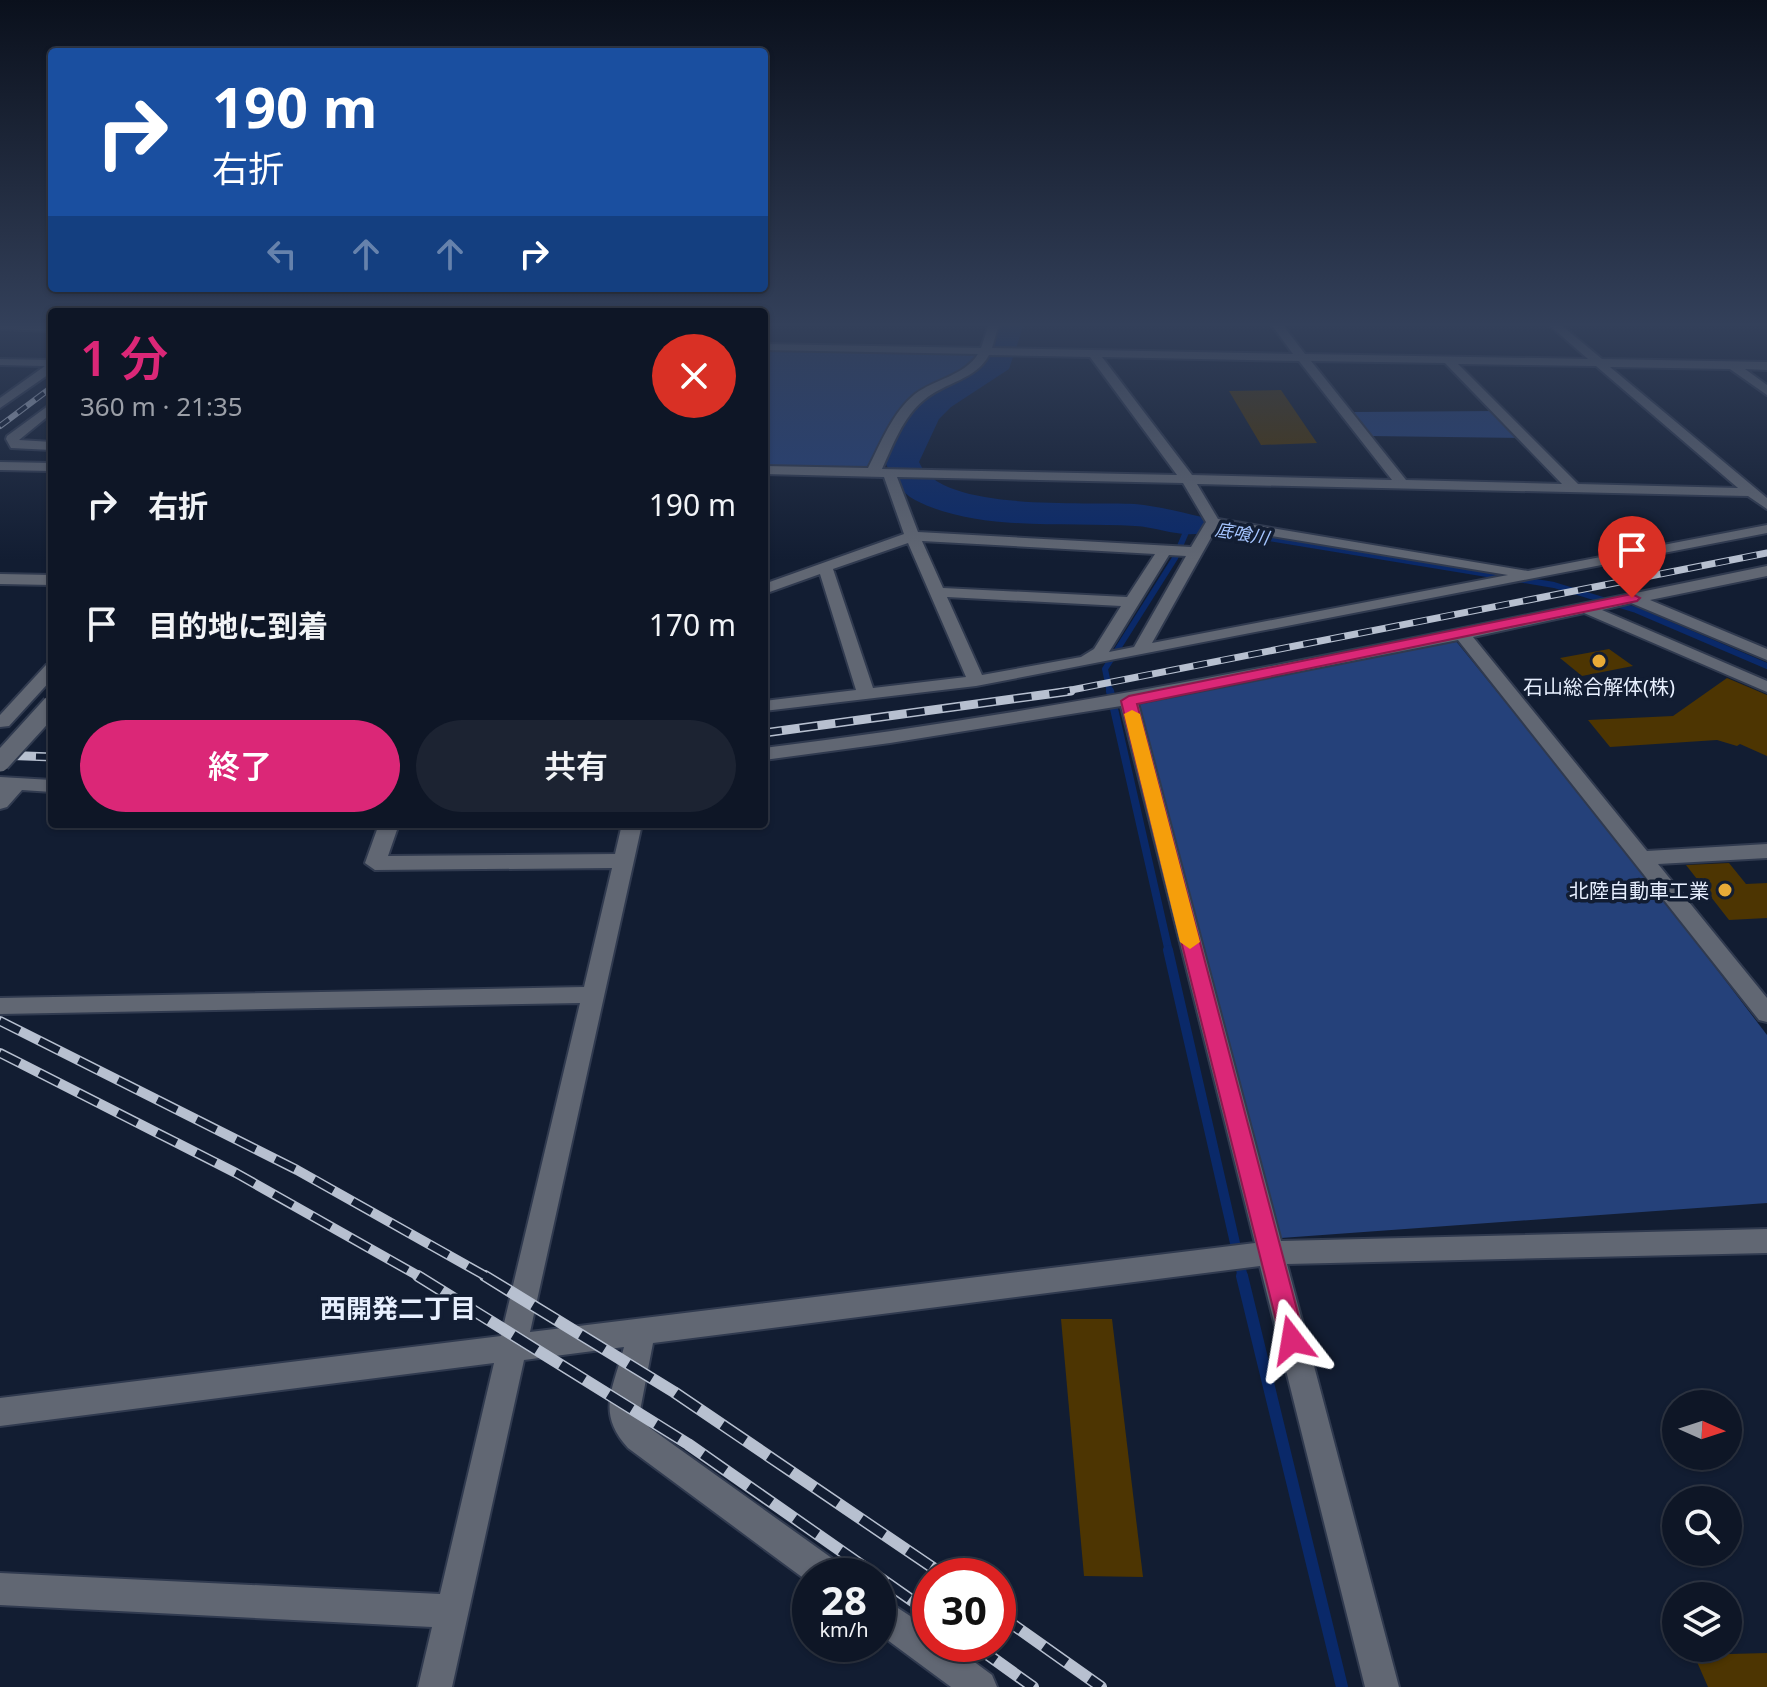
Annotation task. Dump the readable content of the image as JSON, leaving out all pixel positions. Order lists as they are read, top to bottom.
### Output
{
  "districts": ["西開発二丁目"],
  "water": ["底喰川"],
  "places": ["石山総合解体(株)", "北陸自動車工業"],
  "north": "right",
  "page": {
    "turn": ["190 m", "右折"],
    "heading": ["1 分", "360 m · 21:35"],
    "list": [
      {
        "name": "右折",
        "value": "190 m"
      },
      {
        "name": "目的地に到着",
        "value": "170 m"
      }
    ],
    "buttons": ["終了", "共有"],
    "speed": "28 km/h",
    "limit": "30"
  }
}
